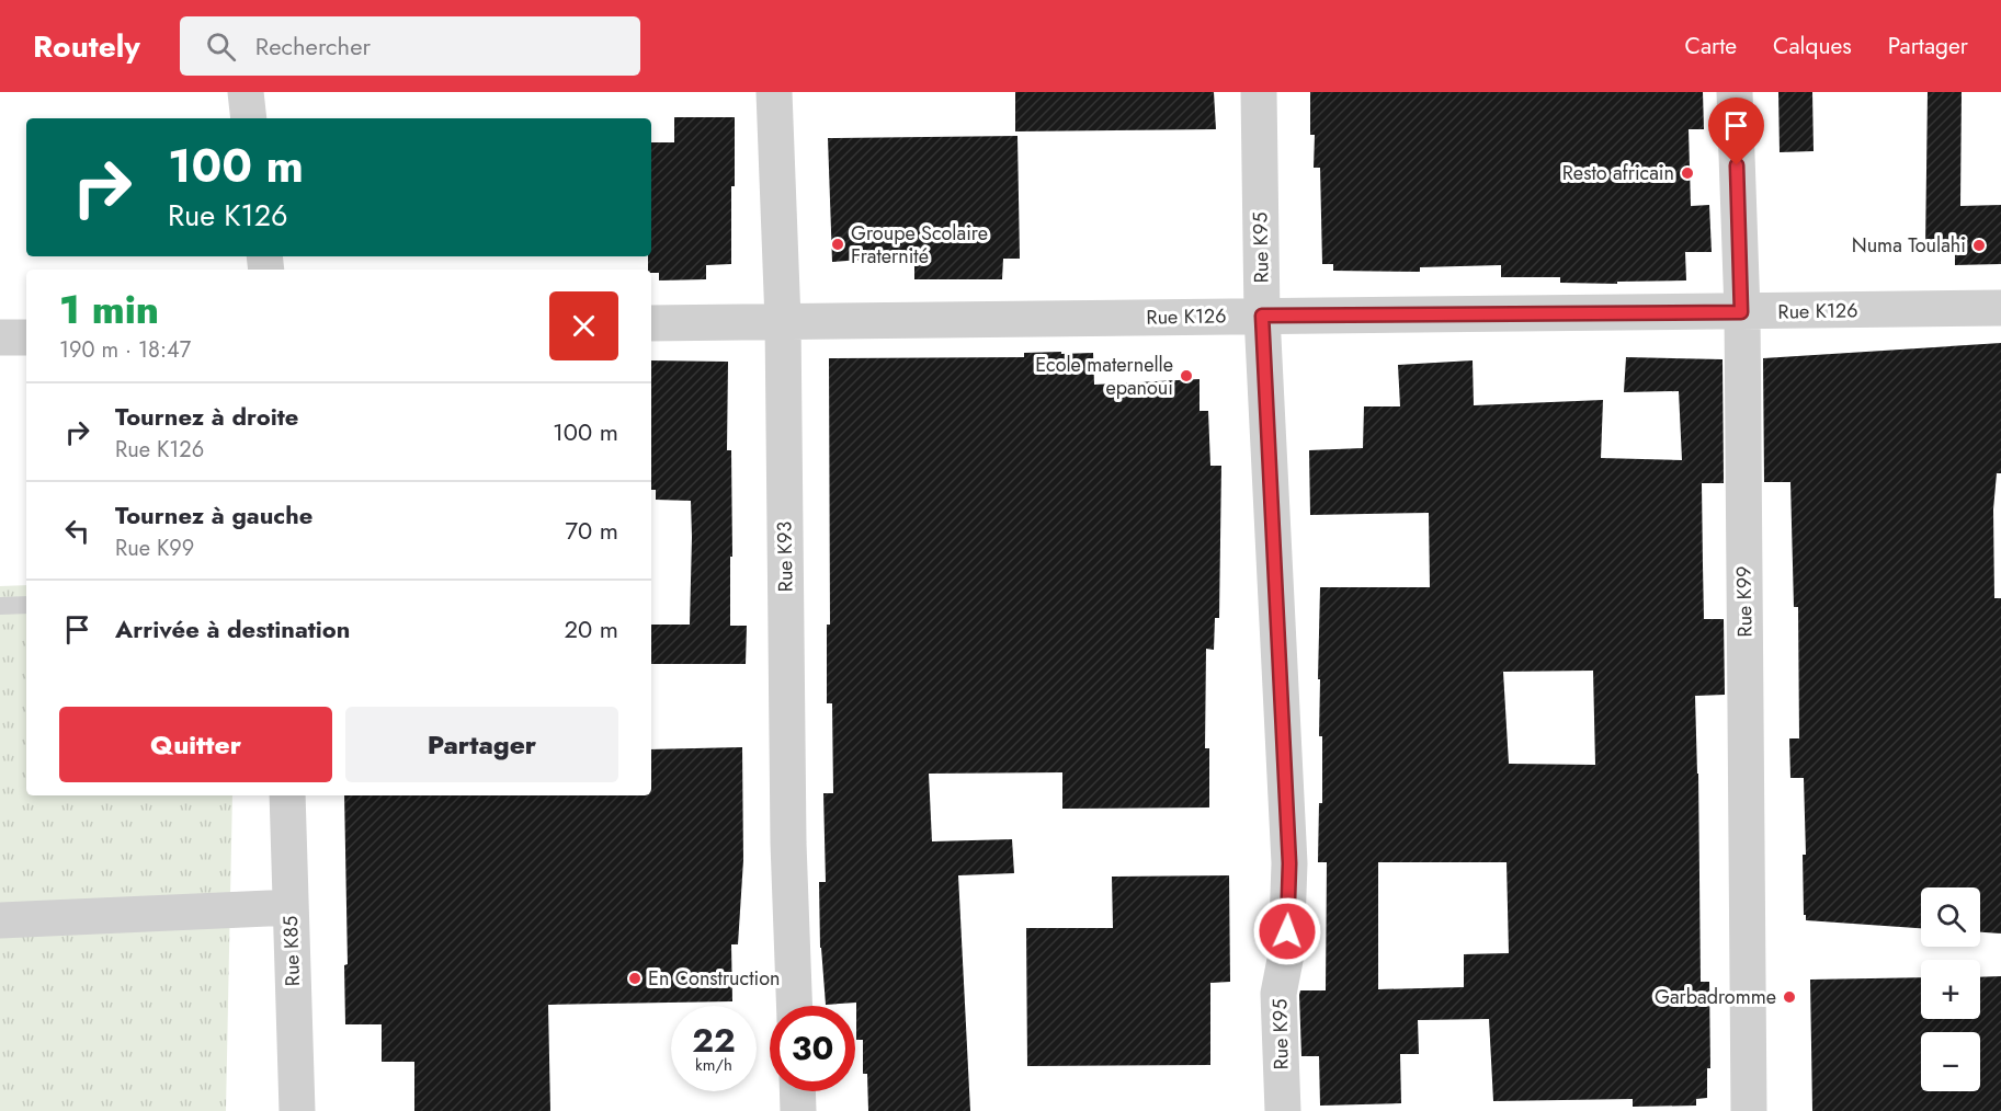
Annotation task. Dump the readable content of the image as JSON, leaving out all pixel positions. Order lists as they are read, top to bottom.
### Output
{
  "streets": {
    "street": [
      "Rue K95",
      "Rue K126",
      "Rue K93",
      "Rue K99",
      "Rue K85"
    ]
  },
  "crossings": [
    ["Rue K95", "Rue K126"],
    ["Rue K126", "Rue K93"],
    ["Rue K126", "Rue K99"]
  ],
  "places": [
    "Resto africain",
    "Groupe Scolaire Fraternité",
    "Numa Toulahi",
    "Ecole maternelle epanoui",
    "En Construction",
    "Garbadromme"
  ],
  "page": {
    "header": "Routely",
    "search": "Rechercher",
    "nav": ["Carte", "Calques", "Partager"],
    "turn": ["100 m", "Rue K126"],
    "heading": ["1 min", "190 m · 18:47"],
    "list": [
      {
        "name": "Tournez à droite",
        "note": "Rue K126",
        "value": "100 m"
      },
      {
        "name": "Tournez à gauche",
        "note": "Rue K99",
        "value": "70 m"
      },
      {
        "name": "Arrivée à destination",
        "value": "20 m"
      }
    ],
    "buttons": ["Quitter", "Partager"],
    "map_buttons": ["+", "−"],
    "speed": "22 km/h",
    "limit": "30"
  }
}
